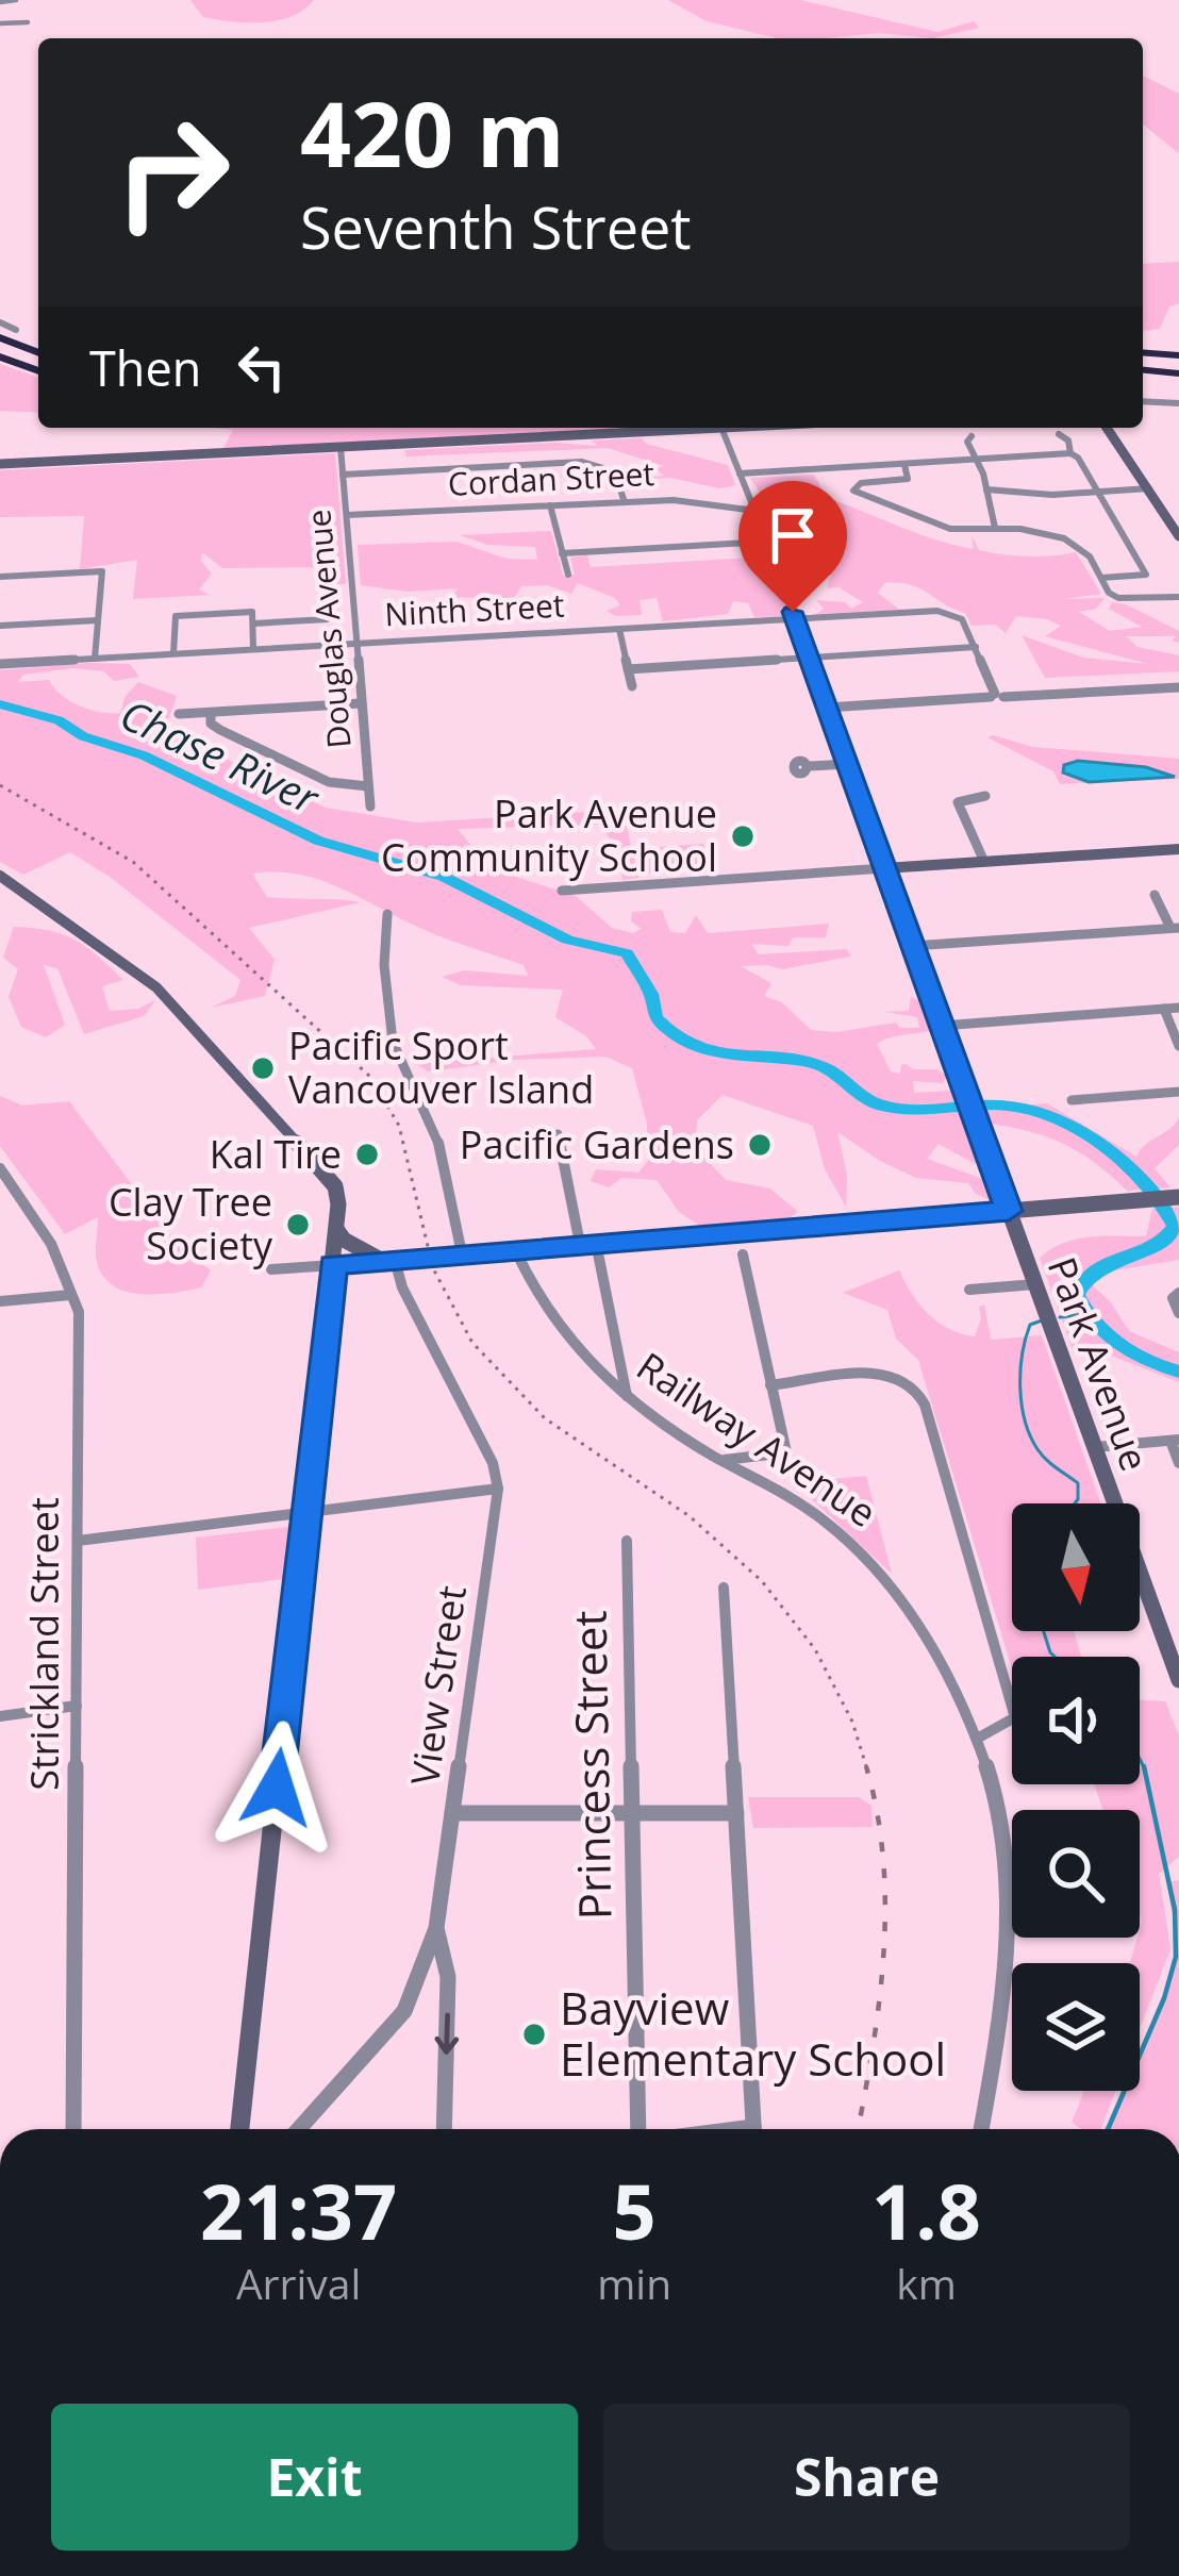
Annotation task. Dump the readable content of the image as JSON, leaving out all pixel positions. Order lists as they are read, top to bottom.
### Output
{
  "streets": {
    "street": [
      "Cordan Street",
      "Ninth Street",
      "Douglas Avenue",
      "Park Avenue",
      "Railway Avenue",
      "Strickland Street",
      "View Street",
      "Princess Street"
    ]
  },
  "crossings": [
    ["Cordan Street", "Douglas Avenue"],
    ["Ninth Street", "Douglas Avenue"],
    ["Ninth Street", "Park Avenue"]
  ],
  "water": ["Chase River"],
  "places": [
    "Park Avenue Community School",
    "Pacific Sport Vancouver Island",
    "Pacific Gardens",
    "Kal Tire",
    "Clay Tree Society",
    "Bayview Elementary School"
  ],
  "north": "bottom",
  "page": {
    "turn": ["420 m", "Seventh Street"],
    "then": "Then",
    "eta": [
      "21:37",
      "Arrival",
      "5",
      "min",
      "1.8",
      "km"
    ],
    "buttons": ["Exit", "Share"]
  }
}
